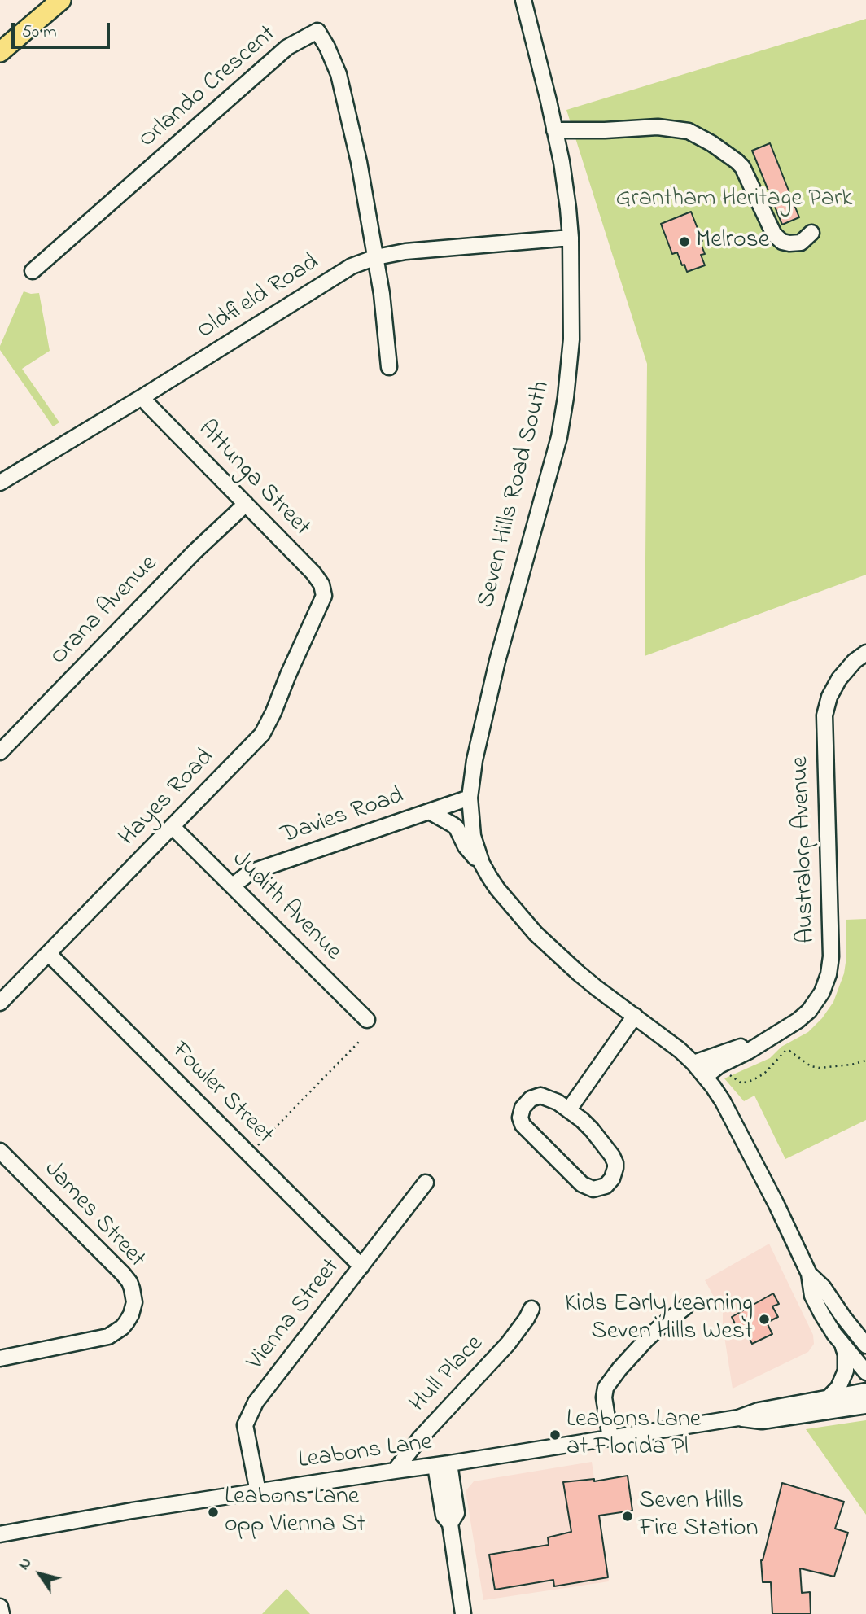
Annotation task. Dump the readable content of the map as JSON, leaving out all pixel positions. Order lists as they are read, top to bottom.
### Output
{
  "streets": {
    "street": [
      "Orlando Crescent",
      "Oldfield Road",
      "Attunga Street",
      "Seven Hills Road South",
      "Orana Avenue",
      "Hayes Road",
      "Davies Road",
      "Australorp Avenue",
      "Judith Avenue",
      "Fowler Street",
      "James Street",
      "Vienna Street",
      "Hull Place",
      "Leabons Lane"
    ]
  },
  "crossings": [
    ["Orlando Crescent", "Oldfield Road"],
    ["Oldfield Road", "Attunga Street"],
    ["Oldfield Road", "Seven Hills Road South"],
    ["Attunga Street", "Orana Avenue"],
    ["Attunga Street", "Hayes Road"],
    ["Seven Hills Road South", "Davies Road"],
    ["Seven Hills Road South", "Australorp Avenue"],
    ["Hayes Road", "Judith Avenue"],
    ["Hayes Road", "Fowler Street"],
    ["Davies Road", "Judith Avenue"],
    ["Fowler Street", "Vienna Street"],
    ["Vienna Street", "Leabons Lane"],
    ["Hull Place", "Leabons Lane"]
  ],
  "parks": ["Grantham Heritage Park"],
  "places": [
    "Melrose",
    "Kids Early Learning Seven Hills West",
    "Leabons Lane at Florida Pl",
    "Leabons Lane opp Vienna St",
    "Seven Hills Fire Station"
  ],
  "scale_bar": "50 m",
  "north": "top left"
}
